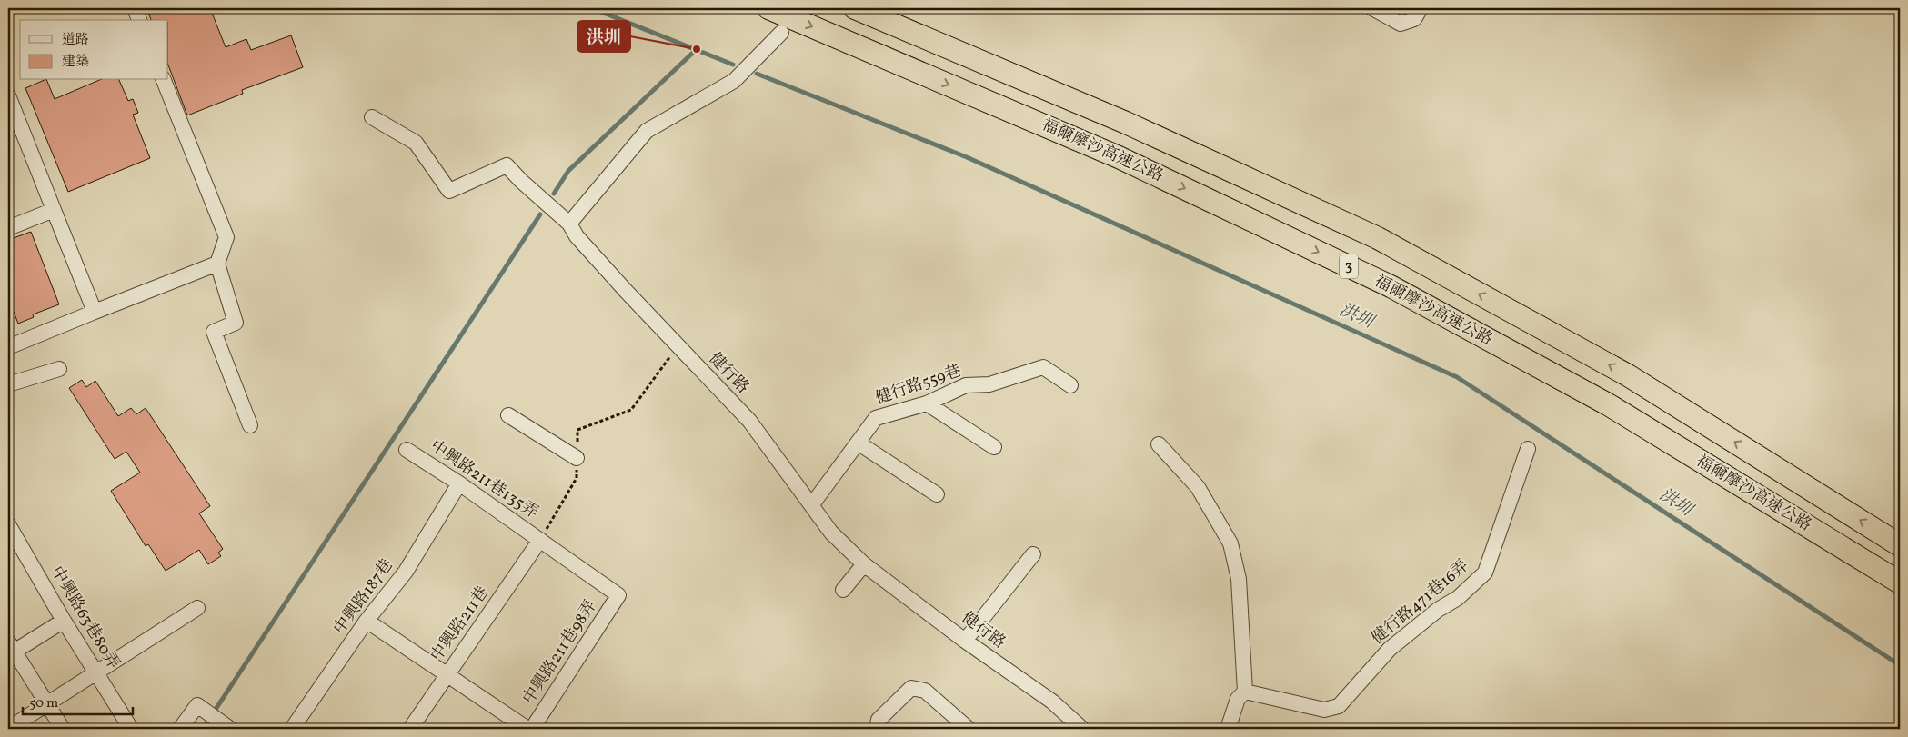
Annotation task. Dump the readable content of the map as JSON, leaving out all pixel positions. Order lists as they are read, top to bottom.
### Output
{
  "streets": {
    "highway": ["福爾摩沙高速公路", "3"],
    "street": [
      "健行路",
      "健行路559巷",
      "中興路211巷135弄",
      "中興路187巷",
      "健行路471巷16弄",
      "中興路63巷80弄",
      "中興路211巷",
      "中興路211巷98弄"
    ]
  },
  "crossings": [
    ["健行路", "健行路559巷"],
    ["中興路211巷135弄", "中興路187巷"],
    ["中興路211巷135弄", "中興路211巷"],
    ["中興路211巷135弄", "中興路211巷98弄"],
    ["中興路187巷", "中興路211巷98弄"],
    ["中興路211巷", "中興路211巷98弄"]
  ],
  "water": ["洪圳"],
  "places": ["洪圳"],
  "legend": ["道路", "建築"],
  "scale_bar": "50 m"
}
